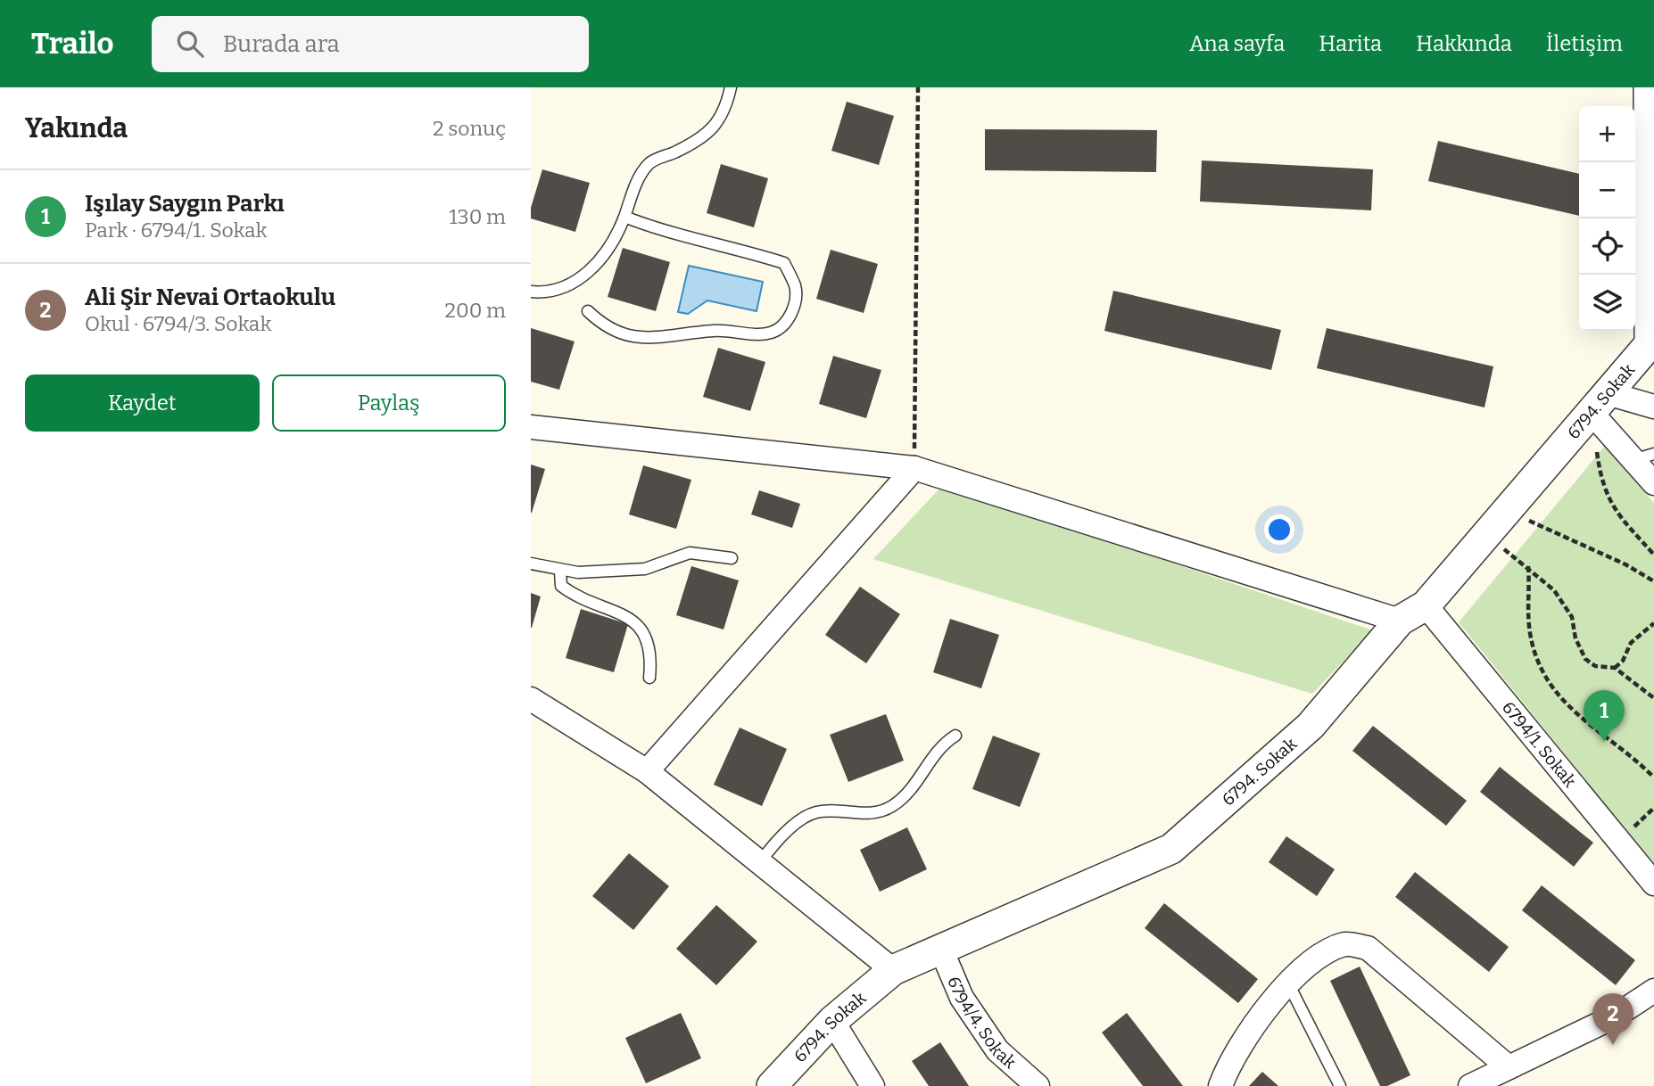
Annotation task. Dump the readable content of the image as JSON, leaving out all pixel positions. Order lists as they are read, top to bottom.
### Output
{
  "streets": {
    "street": ["6794. Sokak", "6794/1. Sokak", "6794/4. Sokak"]
  },
  "crossings": [
    ["6794. Sokak", "6794/1. Sokak"],
    ["6794. Sokak", "6794/4. Sokak"]
  ],
  "page": {
    "header": "Trailo",
    "search": "Burada ara",
    "nav": [
      "Ana sayfa",
      "Harita",
      "Hakkında",
      "İletişim"
    ],
    "heading": ["Yakında", "2 sonuç"],
    "map_buttons": ["+", "−"],
    "list": [
      {
        "mark": "1",
        "name": "Işılay Saygın Parkı",
        "note": "Park · 6794/1. Sokak",
        "value": "130 m"
      },
      {
        "mark": "2",
        "name": "Ali Şir Nevai Ortaokulu",
        "note": "Okul · 6794/3. Sokak",
        "value": "200 m"
      }
    ],
    "buttons": ["Kaydet", "Paylaş"],
    "pins": ["1", "2"]
  }
}
